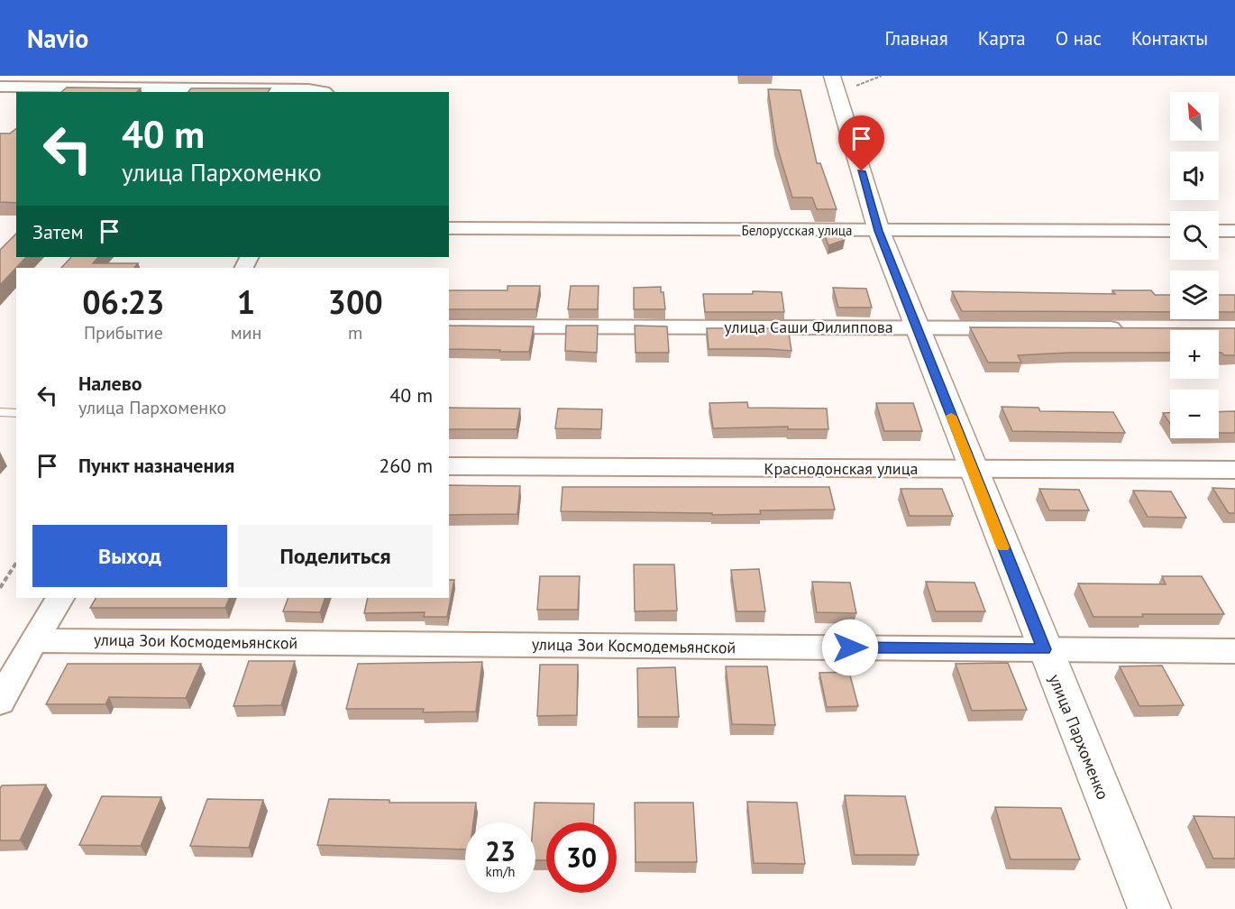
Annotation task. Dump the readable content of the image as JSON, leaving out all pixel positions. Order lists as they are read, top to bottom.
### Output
{
  "streets": {
    "street": [
      "Белорусская улица",
      "улица Саши Филиппова",
      "Краснодонская улица",
      "улица Зои Космодемьянской",
      "улица Пархоменко"
    ]
  },
  "crossings": [
    ["Белорусская улица", "улица Пархоменко"],
    ["улица Саши Филиппова", "улица Пархоменко"],
    ["Краснодонская улица", "улица Пархоменко"],
    ["улица Зои Космодемьянской", "улица Пархоменко"]
  ],
  "north": "top left",
  "page": {
    "header": "Navio",
    "nav": [
      "Главная",
      "Карта",
      "О нас",
      "Контакты"
    ],
    "map_buttons": ["+", "−"],
    "turn": ["40 m", "улица Пархоменко"],
    "then": "Затем",
    "eta": [
      "06:23",
      "Прибытие",
      "1",
      "мин",
      "300",
      "m"
    ],
    "list": [
      {
        "name": "Налево",
        "note": "улица Пархоменко",
        "value": "40 m"
      },
      {
        "name": "Пункт назначения",
        "value": "260 m"
      }
    ],
    "buttons": ["Выход", "Поделиться"],
    "speed": "23 km/h",
    "limit": "30"
  }
}
